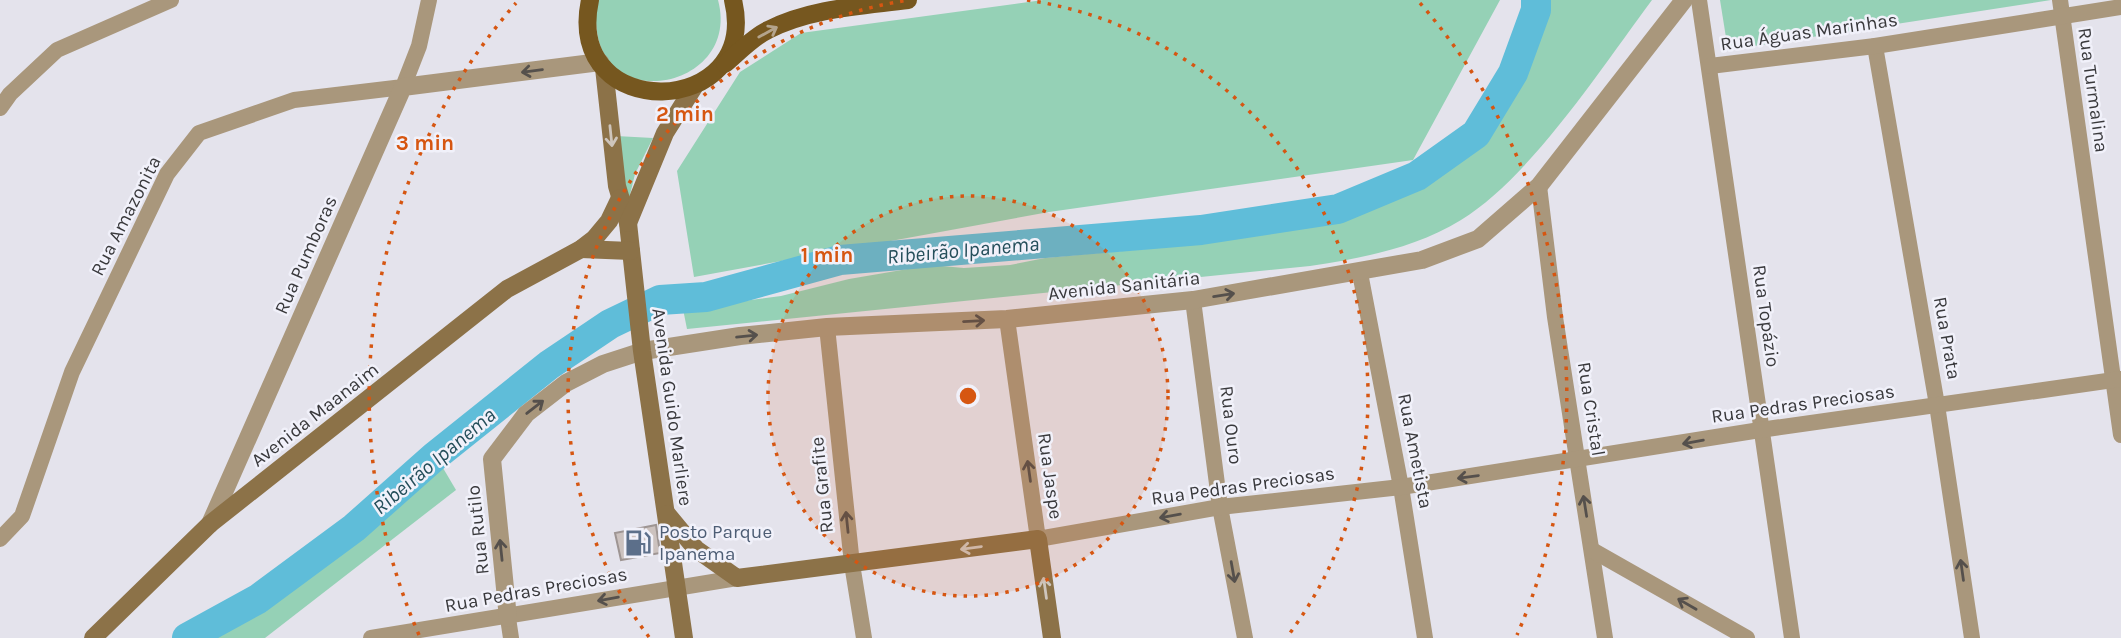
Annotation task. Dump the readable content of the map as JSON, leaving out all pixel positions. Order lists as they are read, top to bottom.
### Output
{
  "streets": {
    "main road": [
      "Rua Pedras Preciosas",
      "Avenida Guido Marliere",
      "Avenida Maanaim",
      "Rua Jaspe"
    ],
    "street": [
      "Rua Águas Marinhas",
      "Rua Turmalina",
      "Rua Amazonita",
      "Rua Pumboras",
      "Avenida Sanitária",
      "Rua Topázio",
      "Rua Prata",
      "Rua Cristal",
      "Rua Ouro",
      "Rua Ametista",
      "Rua Grafite",
      "Rua Rutilo"
    ]
  },
  "crossings": [
    ["Rua Águas Marinhas", "Rua Turmalina"],
    ["Rua Águas Marinhas", "Rua Topázio"],
    ["Rua Águas Marinhas", "Rua Prata"],
    ["Rua Turmalina", "Rua Pedras Preciosas"],
    ["Rua Amazonita", "Rua Pumboras"],
    ["Rua Amazonita", "Avenida Guido Marliere"],
    ["Rua Pumboras", "Avenida Maanaim"],
    ["Avenida Sanitária", "Rua Cristal"],
    ["Avenida Sanitária", "Rua Ouro"],
    ["Avenida Sanitária", "Rua Ametista"],
    ["Avenida Sanitária", "Rua Jaspe"],
    ["Avenida Sanitária", "Rua Grafite"],
    ["Avenida Sanitária", "Rua Rutilo"],
    ["Rua Topázio", "Rua Pedras Preciosas"],
    ["Rua Prata", "Rua Pedras Preciosas"],
    ["Rua Pedras Preciosas", "Avenida Guido Marliere"],
    ["Rua Pedras Preciosas", "Rua Cristal"],
    ["Rua Pedras Preciosas", "Rua Ouro"],
    ["Rua Pedras Preciosas", "Rua Ametista"],
    ["Rua Pedras Preciosas", "Rua Jaspe"],
    ["Rua Pedras Preciosas", "Rua Grafite"],
    ["Rua Pedras Preciosas", "Rua Rutilo"],
    ["Avenida Guido Marliere", "Avenida Maanaim"]
  ],
  "one_way": [
    "Avenida Sanitária",
    "Rua Prata",
    "Rua Pedras Preciosas",
    "Rua Ouro",
    "Rua Jaspe",
    "Rua Grafite",
    "Rua Rutilo"
  ],
  "water": ["Ribeirão Ipanema"],
  "places": {
    "fuel station": ["Posto Parque Ipanema"]
  },
  "rings": ["2 min", "3 min", "1 min"]
}
